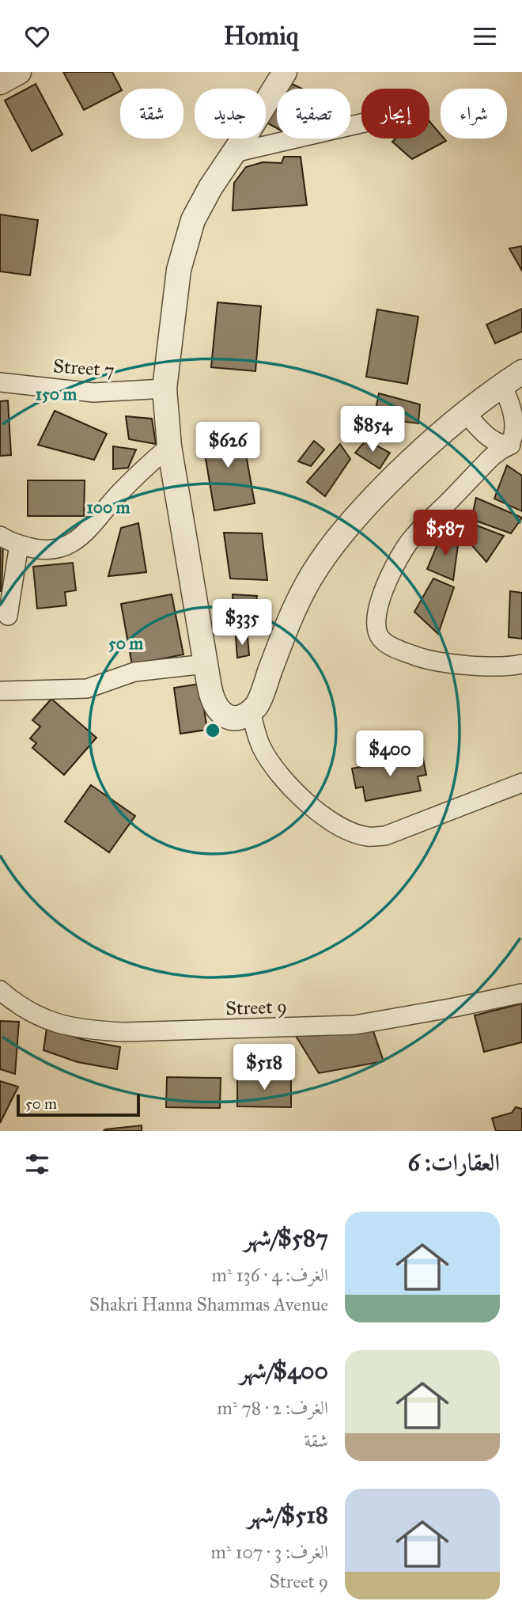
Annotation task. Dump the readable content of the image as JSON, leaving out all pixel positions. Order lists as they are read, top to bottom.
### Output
{
  "streets": {
    "street": ["Street 7", "Street 9"]
  },
  "scale_bar": "50 m",
  "page": {
    "header": "Homiq",
    "chip": [
      "شراء",
      "إيجار",
      "تصفية",
      "جديد",
      "شقة"
    ],
    "price": [
      "$854",
      "$626",
      "$587",
      "$335",
      "$400",
      "$518"
    ],
    "scale": "50 m",
    "heading": "العقارات: 6",
    "list": [
      {
        "name": "$587/شهر",
        "note": "الغرف: 4 · 136 m² · Shakri Hanna Shammas Avenue"
      },
      {
        "name": "$400/شهر",
        "note": "الغرف: 2 · 78 m² · شقة"
      },
      {
        "name": "$518/شهر",
        "note": "الغرف: 3 · 107 m² · Street 9"
      }
    ]
  },
  "rings": ["150 m", "100 m", "50 m"]
}
